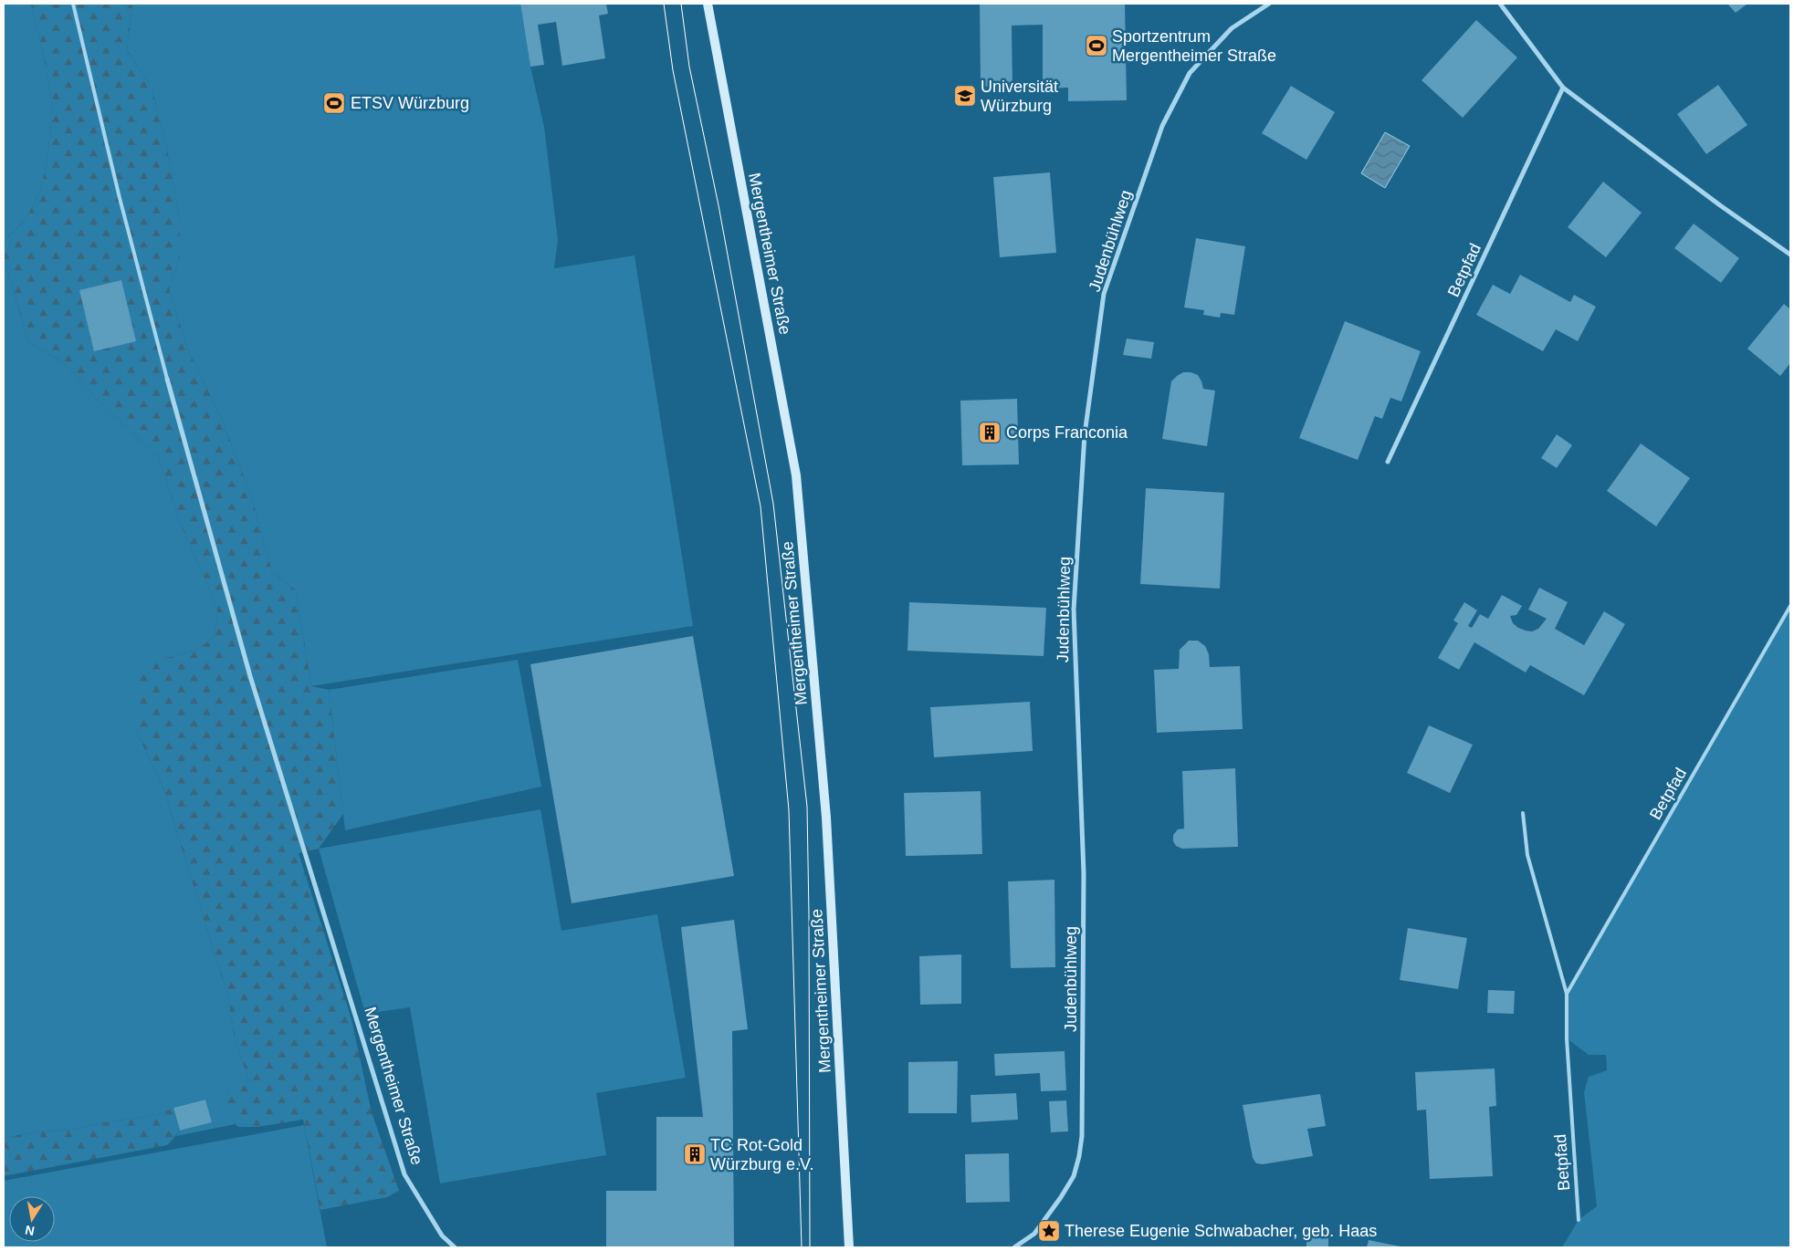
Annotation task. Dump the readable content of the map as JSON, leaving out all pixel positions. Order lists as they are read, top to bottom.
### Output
{
  "streets": {
    "main road": ["Mergentheimer Straße"],
    "street": ["Judenbühlweg", "Betpfad"]
  },
  "places": {
    "sports": ["Sportzentrum Mergentheimer Straße", "ETSV Würzburg"],
    "school or university": ["Universität Würzburg"],
    "building": ["Corps Franconia", "TC Rot-Gold Würzburg e.V."],
    "place": ["Therese Eugenie Schwabacher, geb. Haas"]
  },
  "north": "bottom"
}
